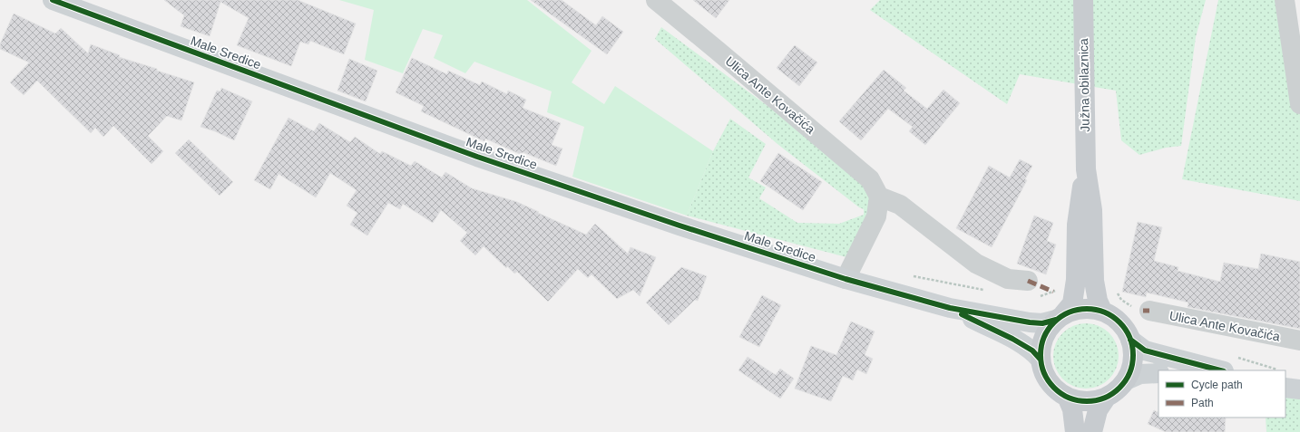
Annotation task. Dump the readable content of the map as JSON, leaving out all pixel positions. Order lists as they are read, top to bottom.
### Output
{
  "streets": {
    "main road": ["Južna obilaznica"],
    "street": ["Male Sredice", "Ulica Ante Kovačića"]
  },
  "crossings": [
    ["Male Sredice", "Južna obilaznica"]
  ],
  "legend": ["Cycle path", "Path"]
}
